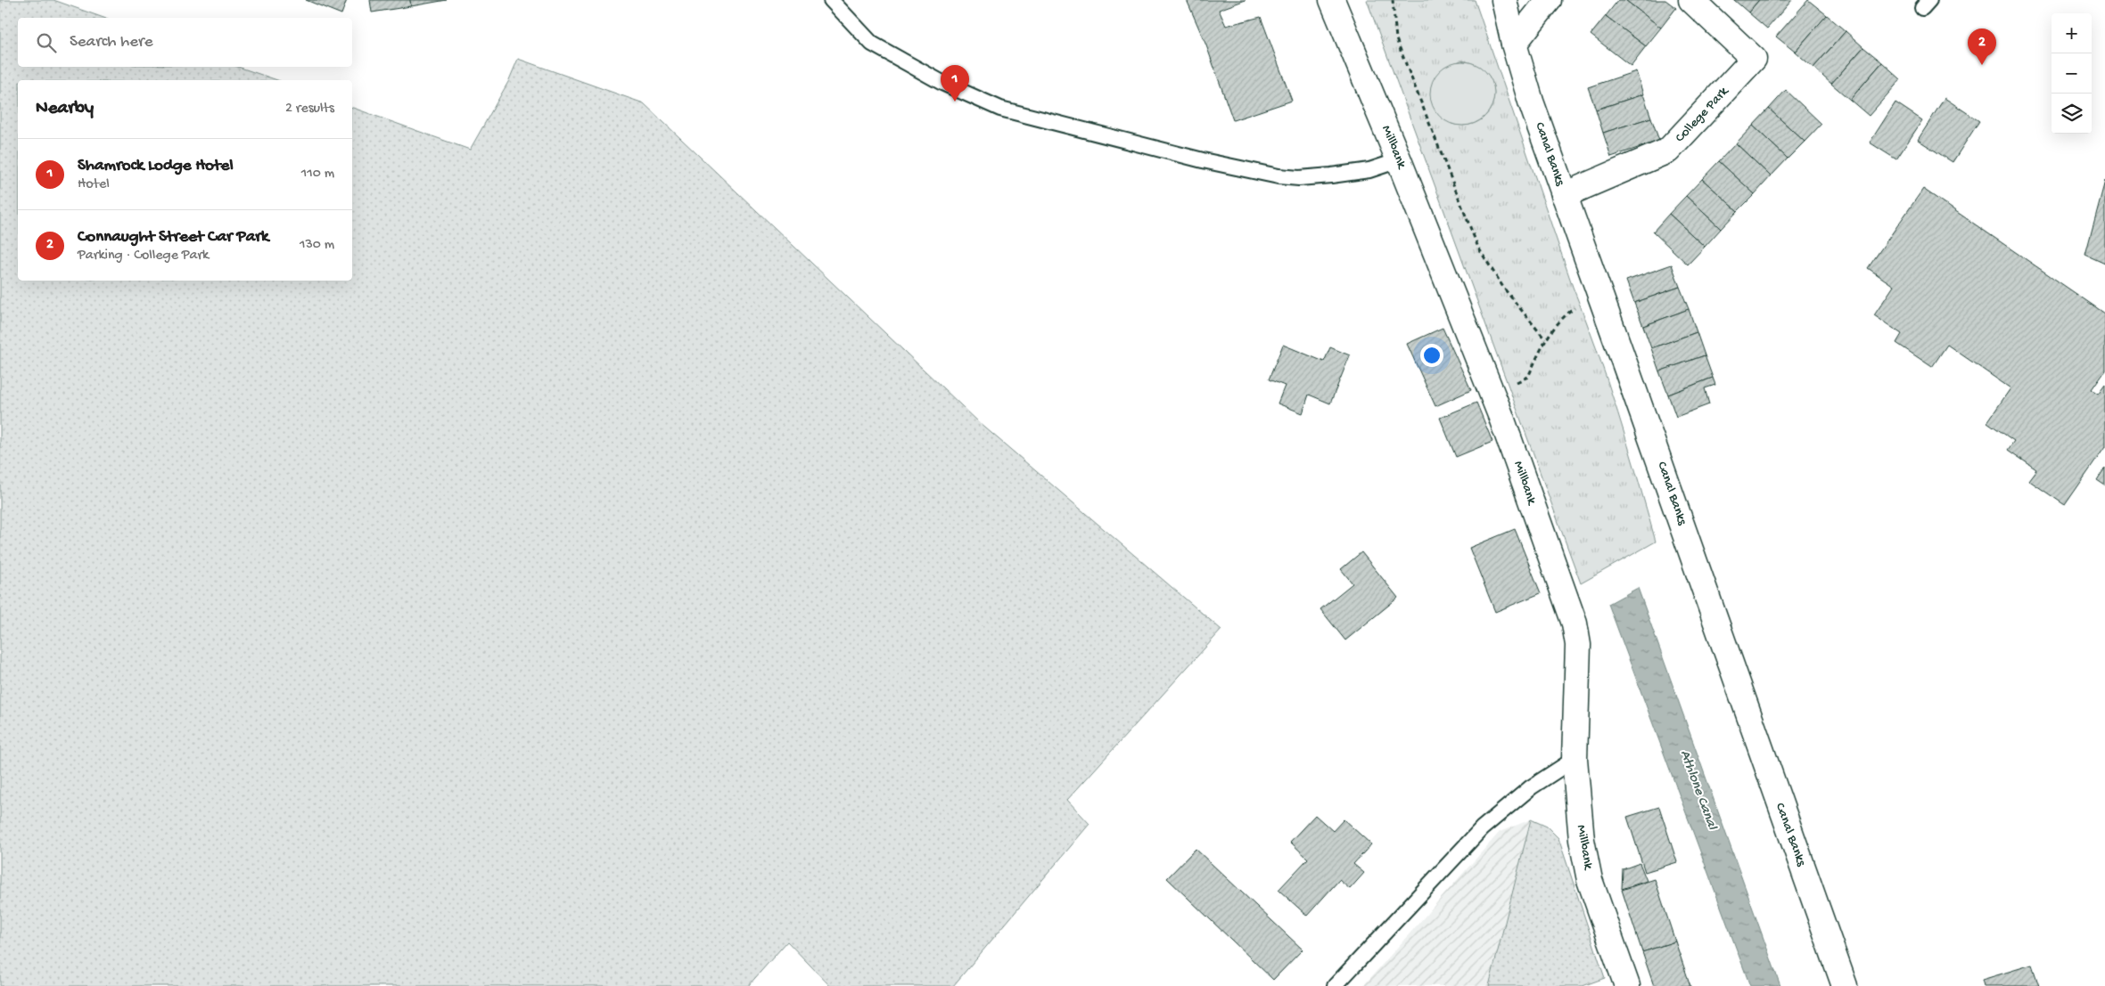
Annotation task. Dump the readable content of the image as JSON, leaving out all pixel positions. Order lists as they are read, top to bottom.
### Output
{
  "streets": {
    "street": ["College Park", "Millbank", "Canal Banks"]
  },
  "crossings": [
    ["College Park", "Canal Banks"]
  ],
  "water": ["Athlone Canal"],
  "page": {
    "map_buttons": ["+", "−"],
    "search": "Search here",
    "pins": ["2", "1"],
    "heading": ["Nearby", "2 results"],
    "list": [
      {
        "mark": "1",
        "name": "Shamrock Lodge Hotel",
        "note": "Hotel",
        "value": "110 m"
      },
      {
        "mark": "2",
        "name": "Connaught Street Car Park",
        "note": "Parking · College Park",
        "value": "130 m"
      }
    ]
  }
}
